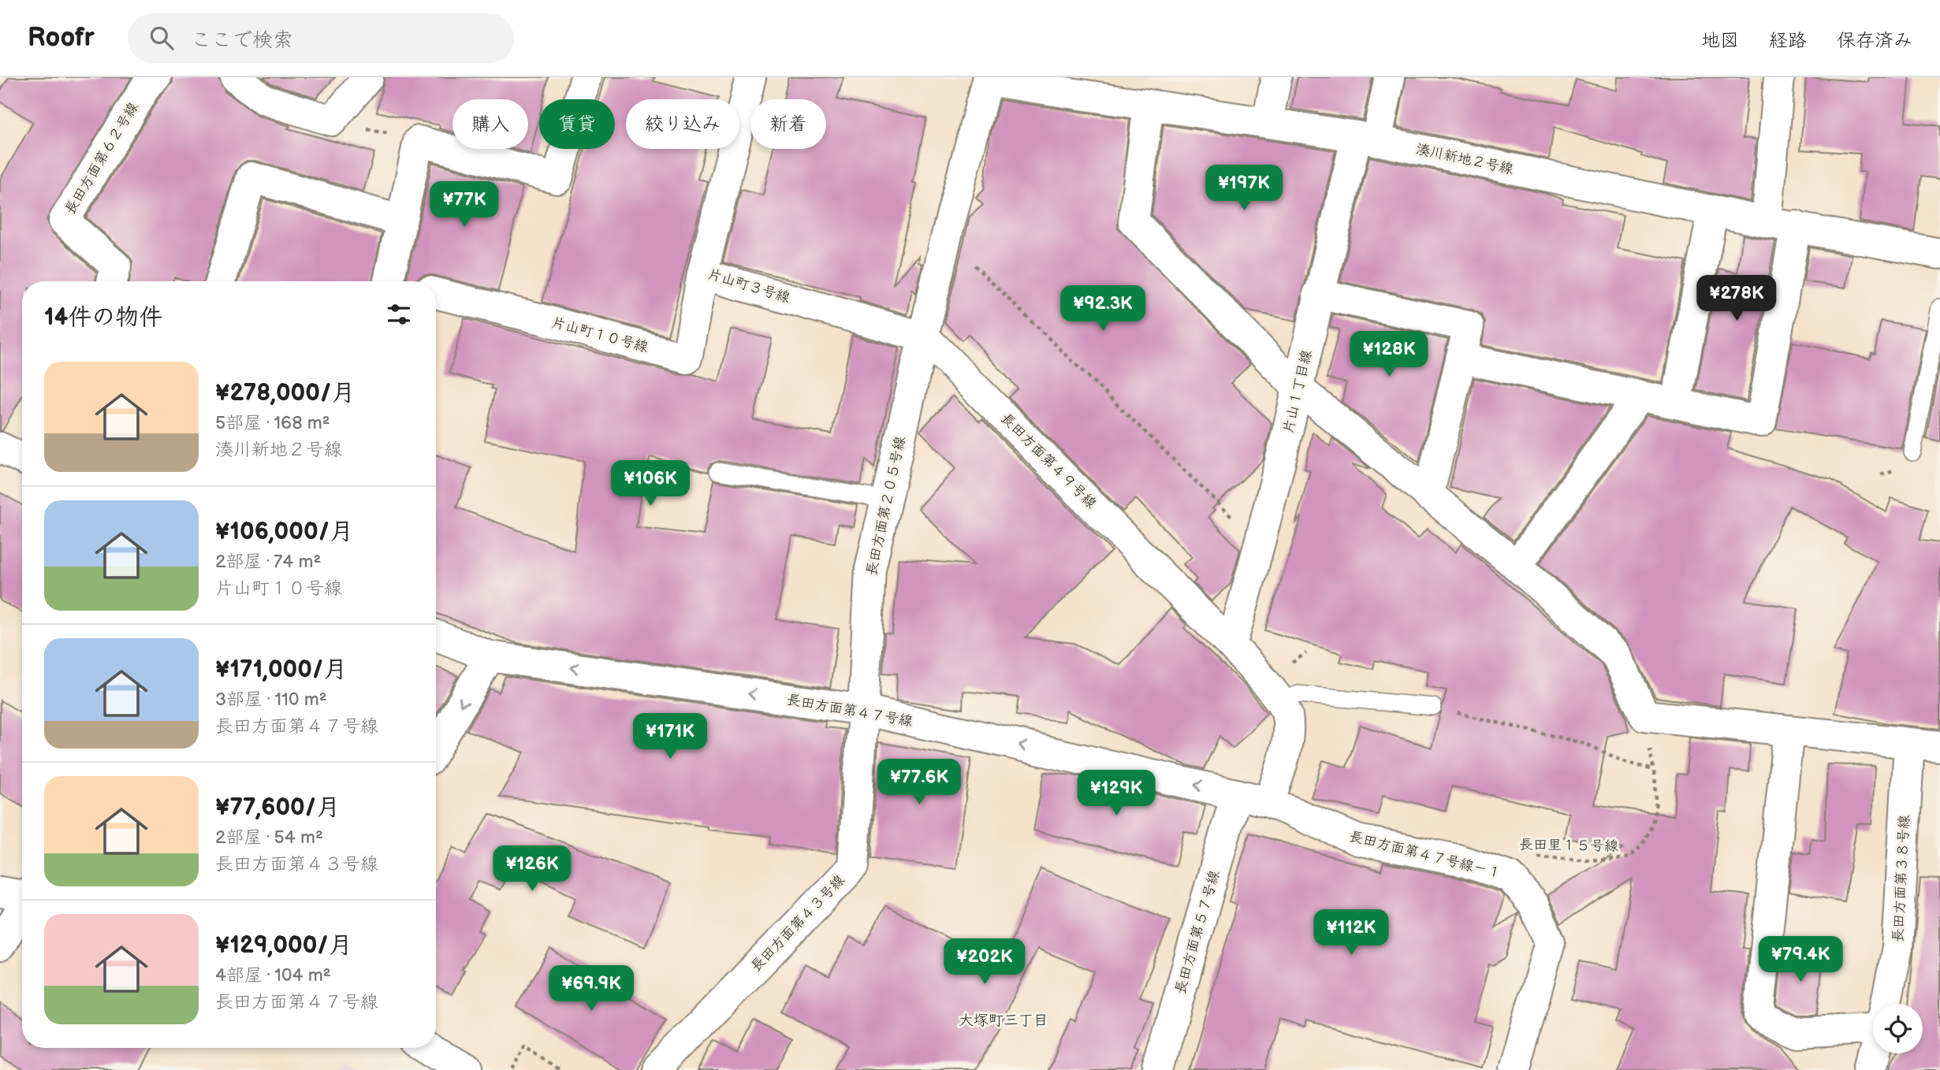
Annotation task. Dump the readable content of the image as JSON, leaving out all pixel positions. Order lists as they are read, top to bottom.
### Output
{
  "streets": {
    "street": [
      "長田方面第６２号線",
      "湊川新地２号線",
      "片山町３号線",
      "片山町１０号線",
      "片山１丁目線",
      "長田方面第４９号線",
      "長田方面第２０５号線",
      "長田方面第４７号線",
      "長田方面第４７号線－１",
      "長田方面第３８号線",
      "長田方面第４３号線",
      "長田方面第５７号線"
    ],
    "path": ["長田里１５号線"]
  },
  "crossings": [
    ["湊川新地２号線", "片山１丁目線"],
    ["片山町３号線", "片山町１０号線"],
    ["片山町３号線", "長田方面第４９号線"],
    ["片山町３号線", "長田方面第２０５号線"],
    ["片山１丁目線", "長田方面第４９号線"],
    ["長田方面第４９号線", "長田方面第２０５号線"],
    ["長田方面第４９号線", "長田方面第４７号線"],
    ["長田方面第４９号線", "長田方面第４７号線－１"],
    ["長田方面第２０５号線", "長田方面第４７号線"],
    ["長田方面第２０５号線", "長田方面第４３号線"],
    ["長田方面第４７号線", "長田方面第４７号線－１"],
    ["長田方面第４７号線", "長田方面第４３号線"],
    ["長田方面第４７号線", "長田方面第５７号線"]
  ],
  "one_way": ["長田方面第４７号線"],
  "districts": ["大塚町三丁目"],
  "page": {
    "header": "Roofr",
    "search": "ここで検索",
    "nav": ["地図", "経路", "保存済み"],
    "chip": [
      "購入",
      "賃貸",
      "絞り込み",
      "新着"
    ],
    "price": [
      "¥197K",
      "¥77K",
      "¥278K",
      "¥92.3K",
      "¥128K",
      "¥106K",
      "¥171K",
      "¥77.6K",
      "¥129K",
      "¥126K",
      "¥112K",
      "¥79.4K",
      "¥202K",
      "¥69.9K"
    ],
    "heading": "14件の物件",
    "list": [
      {
        "name": "¥278,000/月",
        "note": "5部屋 · 168 m² · 湊川新地２号線"
      },
      {
        "name": "¥106,000/月",
        "note": "2部屋 · 74 m² · 片山町１０号線"
      },
      {
        "name": "¥171,000/月",
        "note": "3部屋 · 110 m² · 長田方面第４７号線"
      },
      {
        "name": "¥77,600/月",
        "note": "2部屋 · 54 m² · 長田方面第４３号線"
      },
      {
        "name": "¥129,000/月",
        "note": "4部屋 · 104 m² · 長田方面第４７号線"
      }
    ]
  }
}
